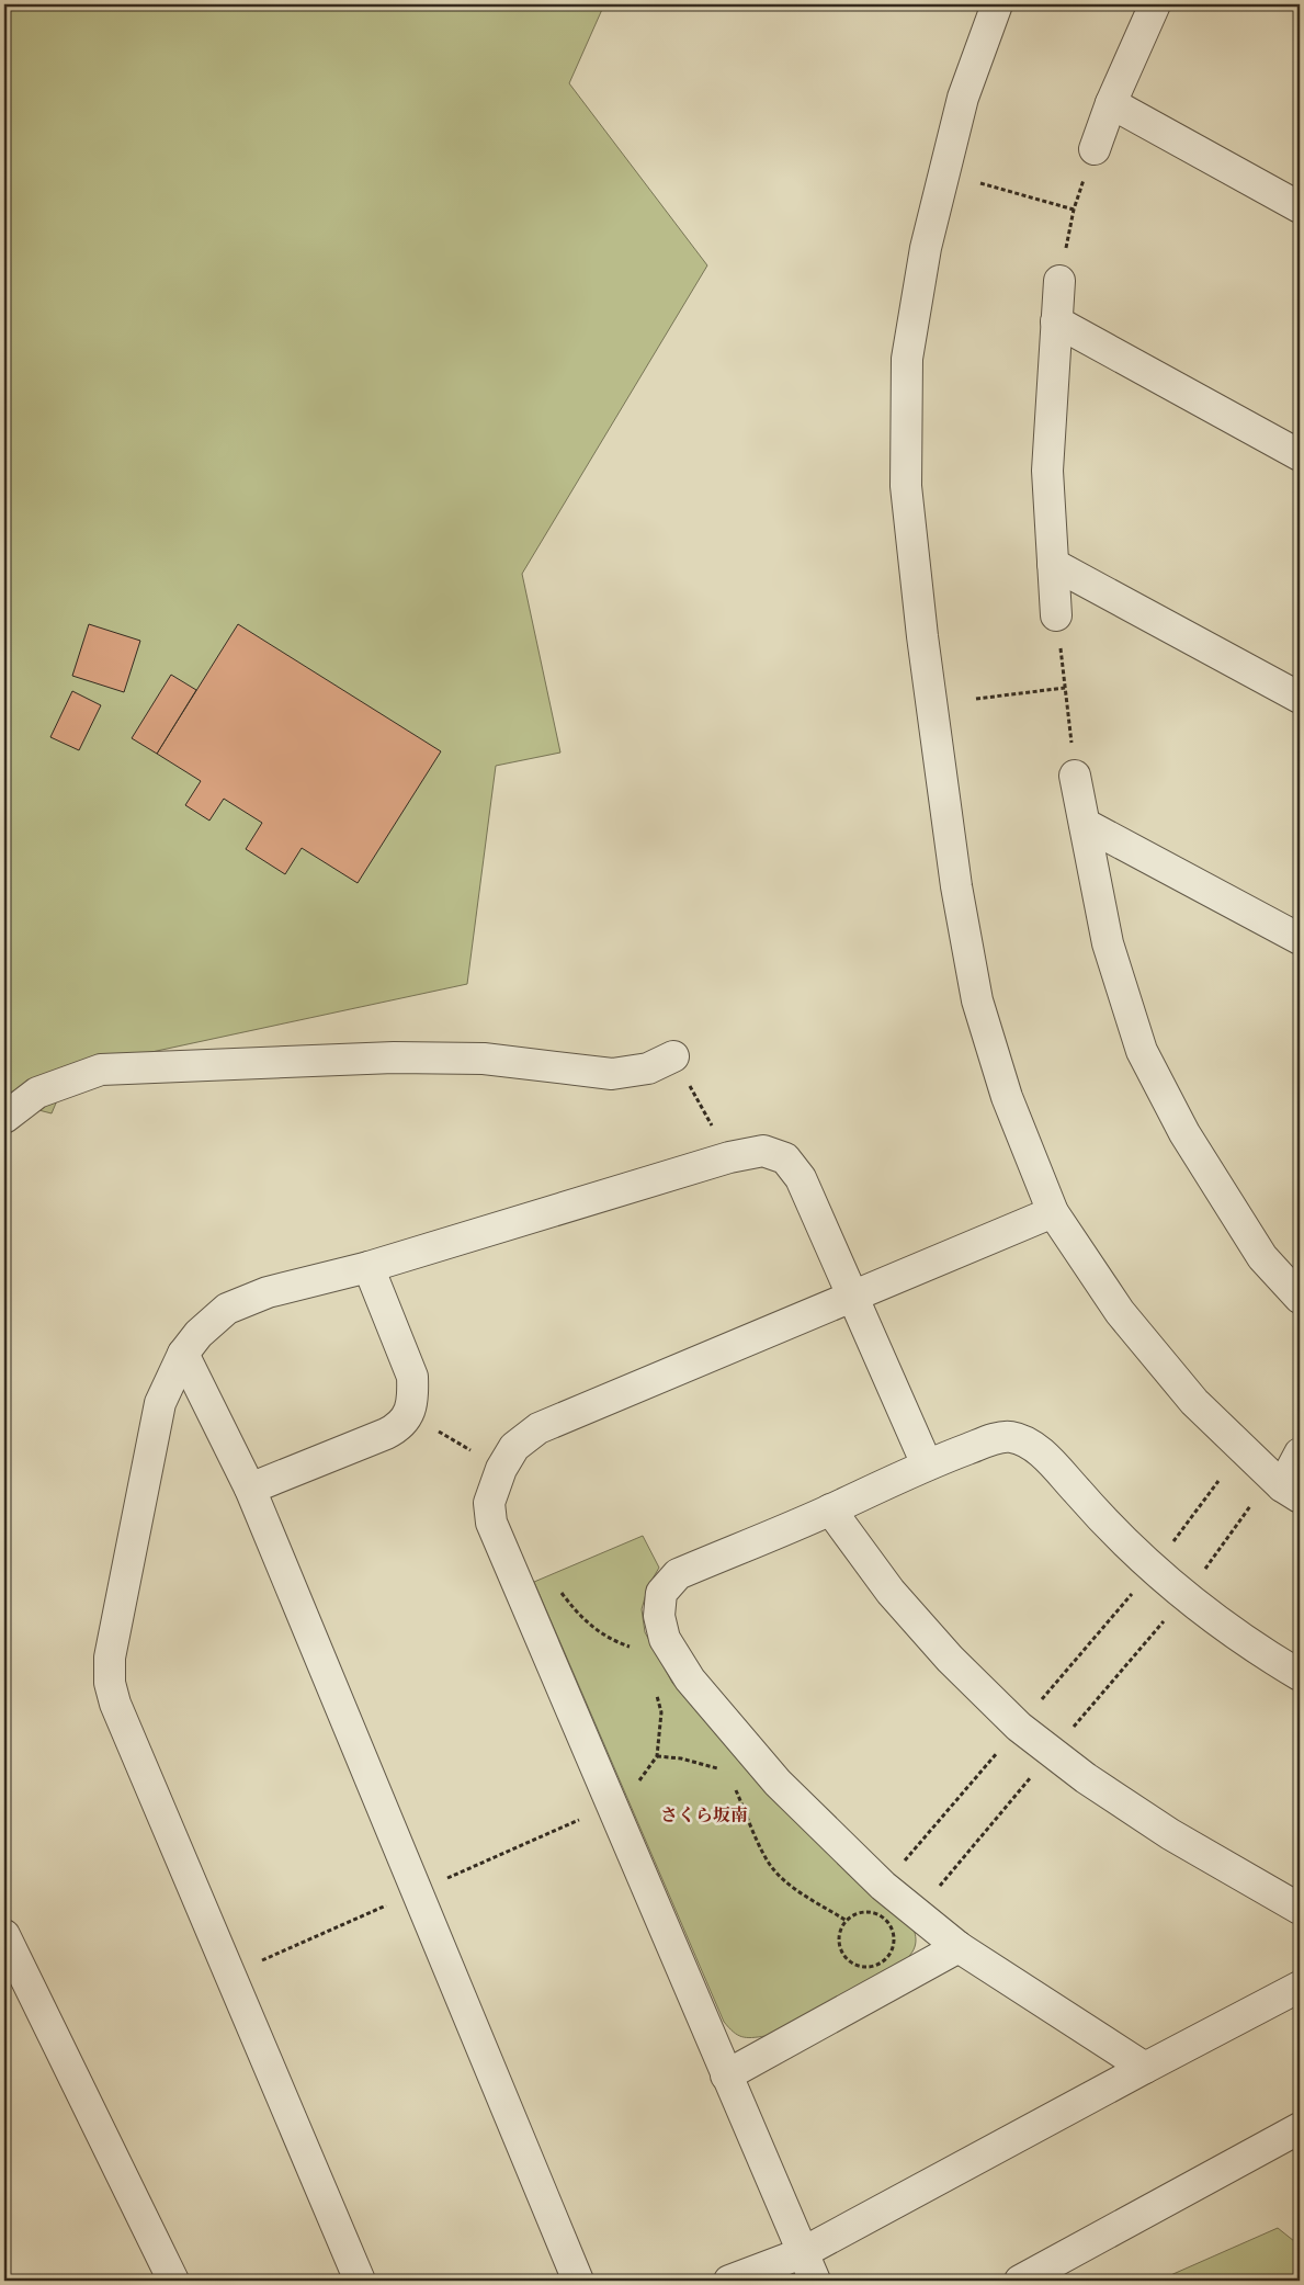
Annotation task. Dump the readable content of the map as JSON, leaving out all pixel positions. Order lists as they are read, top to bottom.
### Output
{
  "districts": ["さくら坂南"]
}
